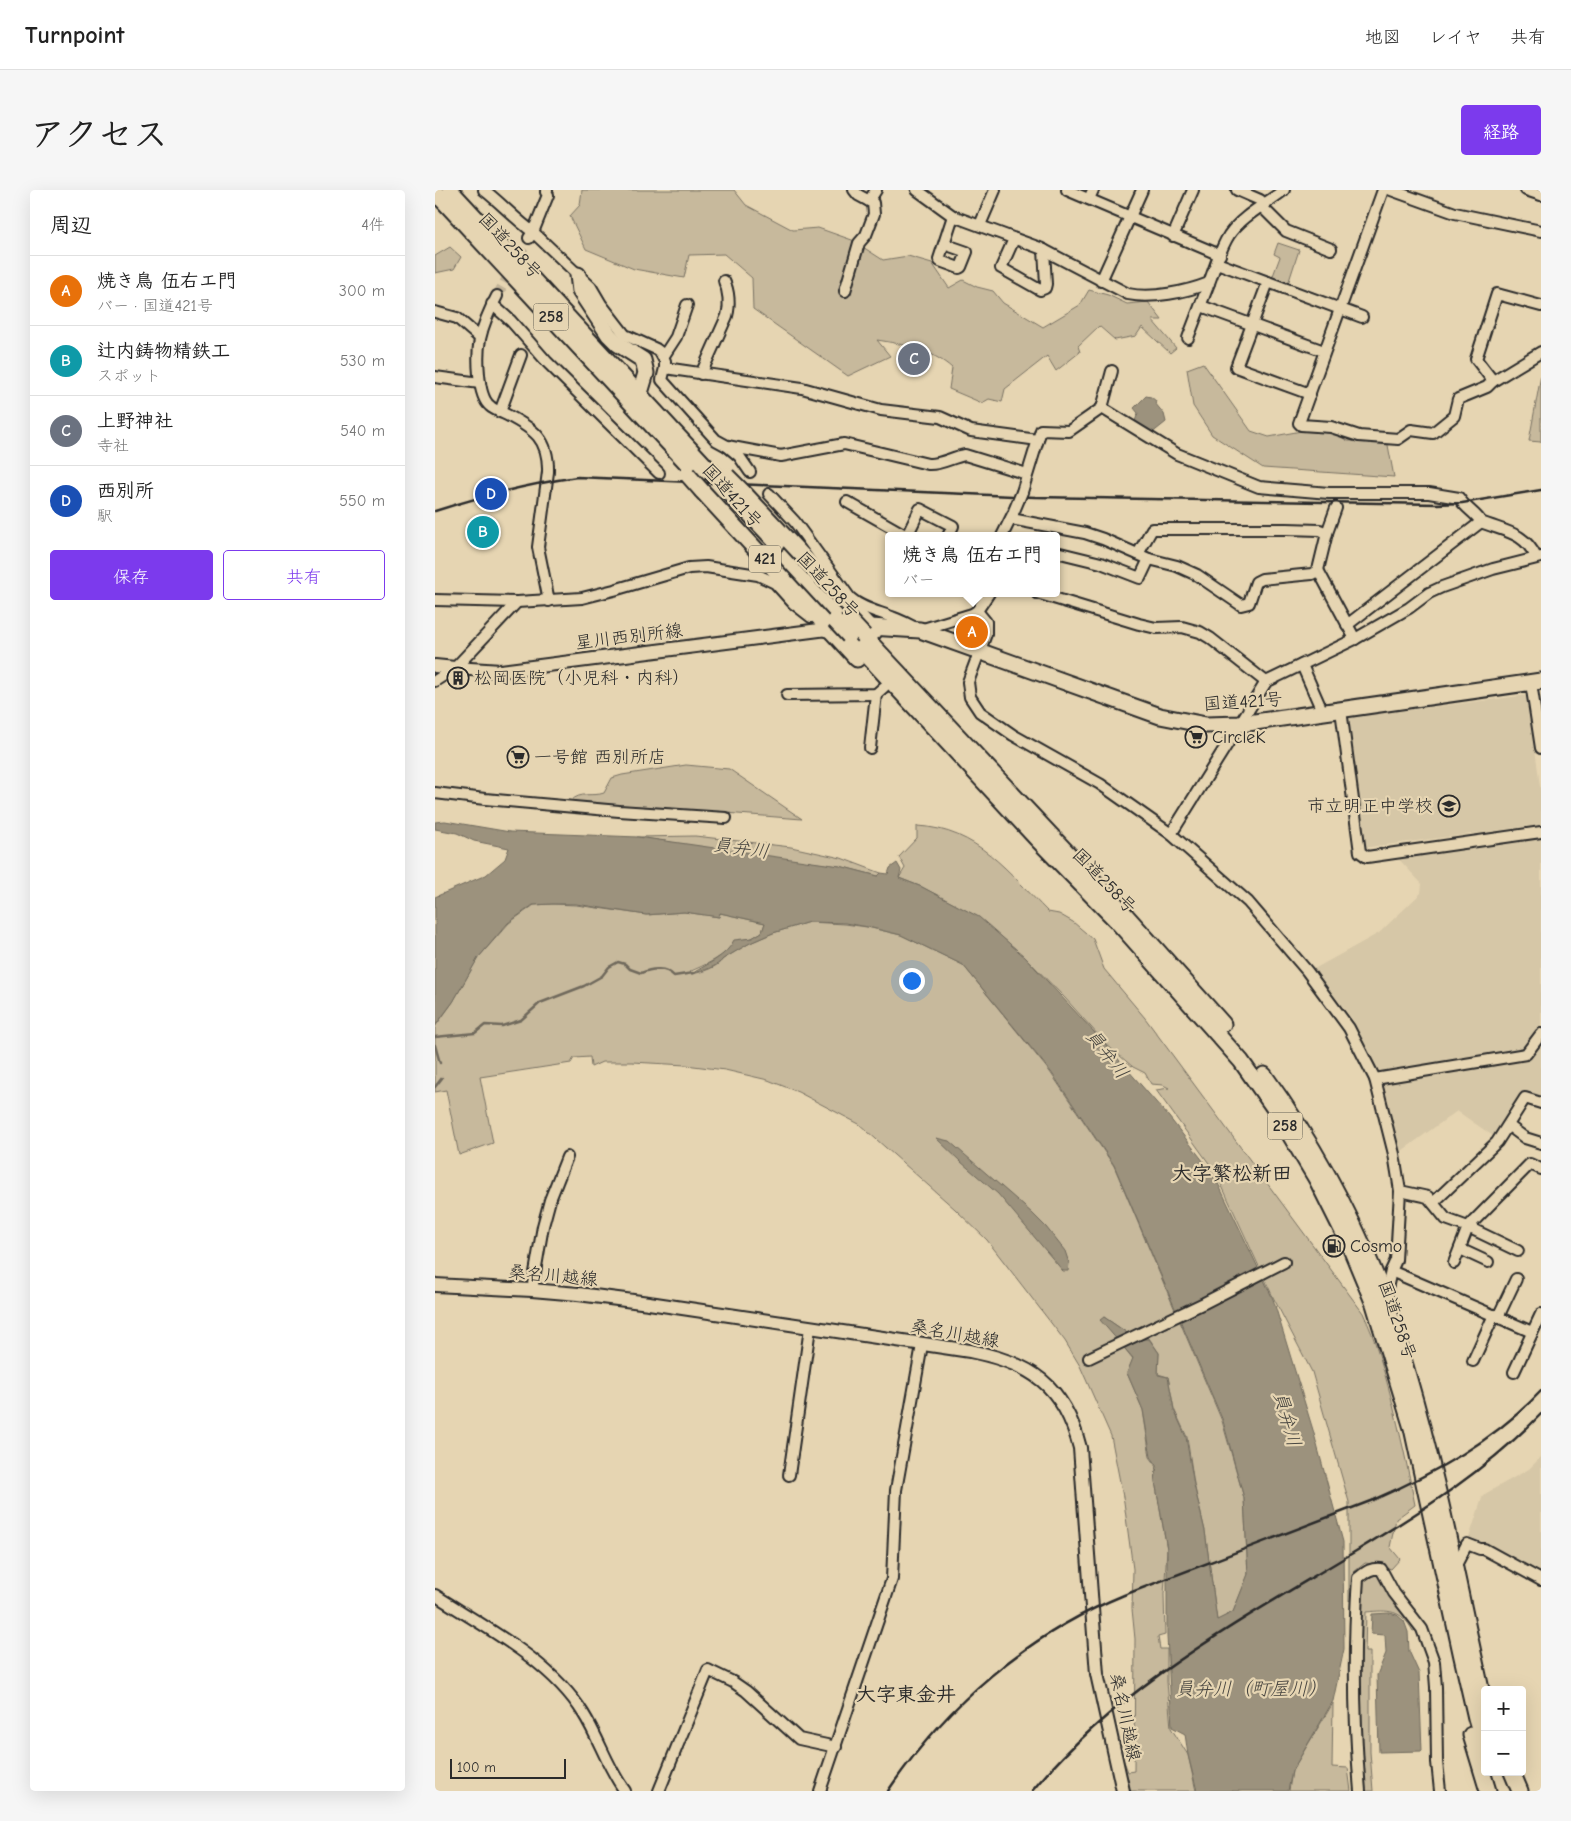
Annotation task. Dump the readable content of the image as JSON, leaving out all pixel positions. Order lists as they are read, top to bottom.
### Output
{
  "streets": {
    "highway": [
      "国道258号",
      "258",
      "国道421号",
      "421"
    ],
    "main road": ["星川西別所線", "桑名川越線"]
  },
  "crossings": [
    ["国道258号", "国道421号"],
    ["国道258号", "星川西別所線"],
    ["国道421号", "星川西別所線"]
  ],
  "districts": ["大字繁松新田", "大字東金井"],
  "water": ["員弁川", "員弁川（町屋川）"],
  "places": {
    "building": ["松岡医院（小児科・内科）"],
    "supermarket": ["CircleK", "一号館 西別所店"],
    "school or university": ["市立明正中学校"],
    "fuel station": ["Cosmo"]
  },
  "scale_bar": "100 m",
  "page": {
    "header": "Turnpoint",
    "nav": ["地図", "レイヤ", "共有"],
    "title": "アクセス",
    "buttons": [
      "経路",
      ["保存", "共有"]
    ],
    "heading": ["周辺", "4件"],
    "list": [
      {
        "mark": "A",
        "name": "焼き鳥 伍右エ門",
        "note": "バー · 国道421号",
        "value": "300 m"
      },
      {
        "mark": "B",
        "name": "辻内鋳物精鉄工",
        "note": "スポット",
        "value": "530 m"
      },
      {
        "mark": "C",
        "name": "上野神社",
        "note": "寺社",
        "value": "540 m"
      },
      {
        "mark": "D",
        "name": "西別所",
        "note": "駅",
        "value": "550 m"
      }
    ],
    "pins": [
      "C",
      "D",
      "B",
      "A"
    ],
    "popup": ["焼き鳥 伍右エ門", "バー"],
    "map_buttons": ["+", "−"],
    "scale": "100 m"
  }
}
